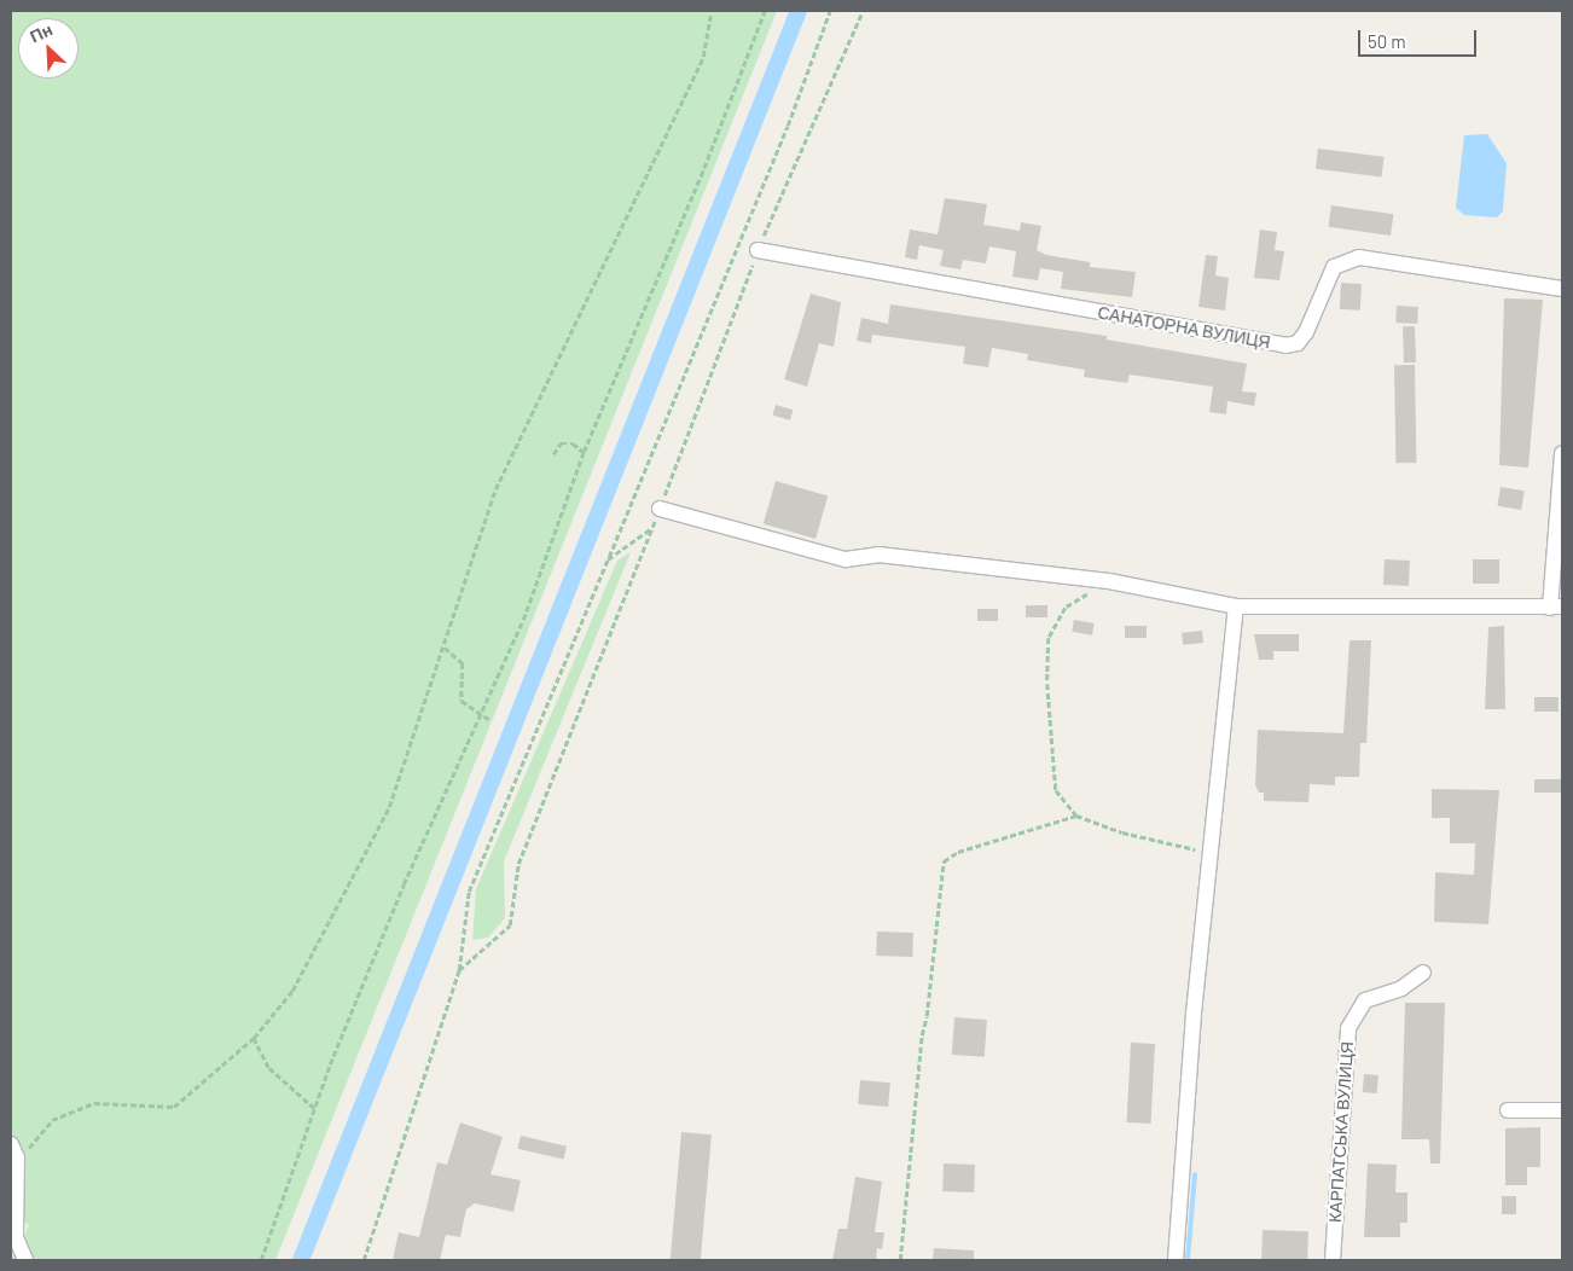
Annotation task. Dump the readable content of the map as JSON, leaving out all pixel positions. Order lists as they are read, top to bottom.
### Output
{
  "streets": {
    "street": ["САНАТОРНА ВУЛИЦЯ", "КАРПАТСЬКА ВУЛИЦЯ"]
  },
  "scale_bar": "50 m",
  "north": "top left"
}
